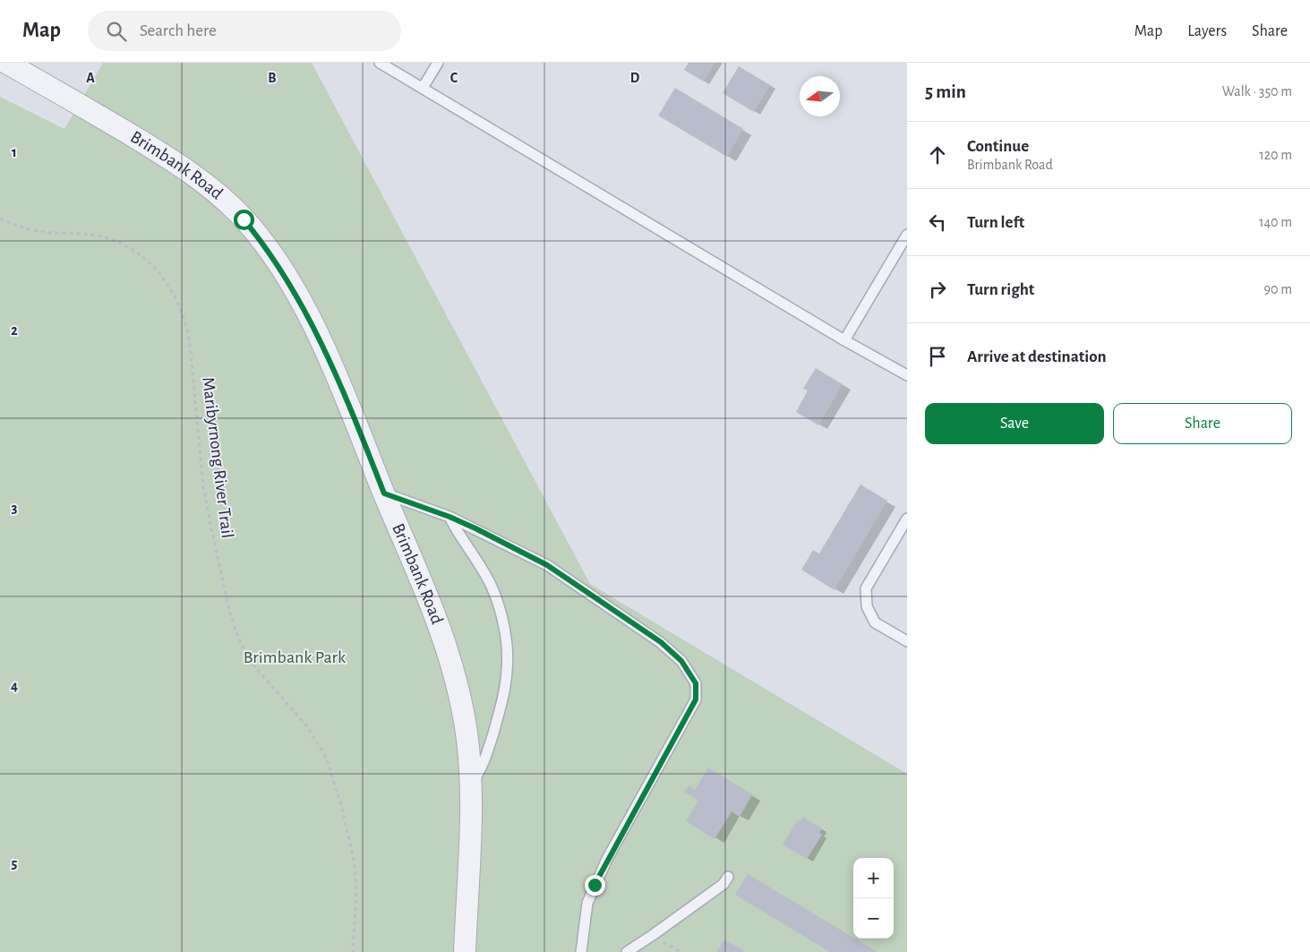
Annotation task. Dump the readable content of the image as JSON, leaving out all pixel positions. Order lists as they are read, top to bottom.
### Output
{
  "streets": {
    "street": ["Brimbank Road"],
    "path": ["Maribyrnong River Trail"]
  },
  "parks": ["Brimbank Park"],
  "north": "left",
  "page": {
    "header": "Map",
    "search": "Search here",
    "nav": ["Map", "Layers", "Share"],
    "heading": ["5 min", "Walk · 350 m"],
    "list": [
      ["Continue", "Brimbank Road", "120 m"],
      ["Turn left", "140 m"],
      ["Turn right", "90 m"],
      "Arrive at destination"
    ],
    "buttons": ["Save", "Share"],
    "map_buttons": ["+", "−"]
  },
  "grid": {
    "columns": [
      "A",
      "B",
      "C",
      "D"
    ],
    "rows": [
      "1",
      "2",
      "3",
      "4",
      "5"
    ]
  }
}
